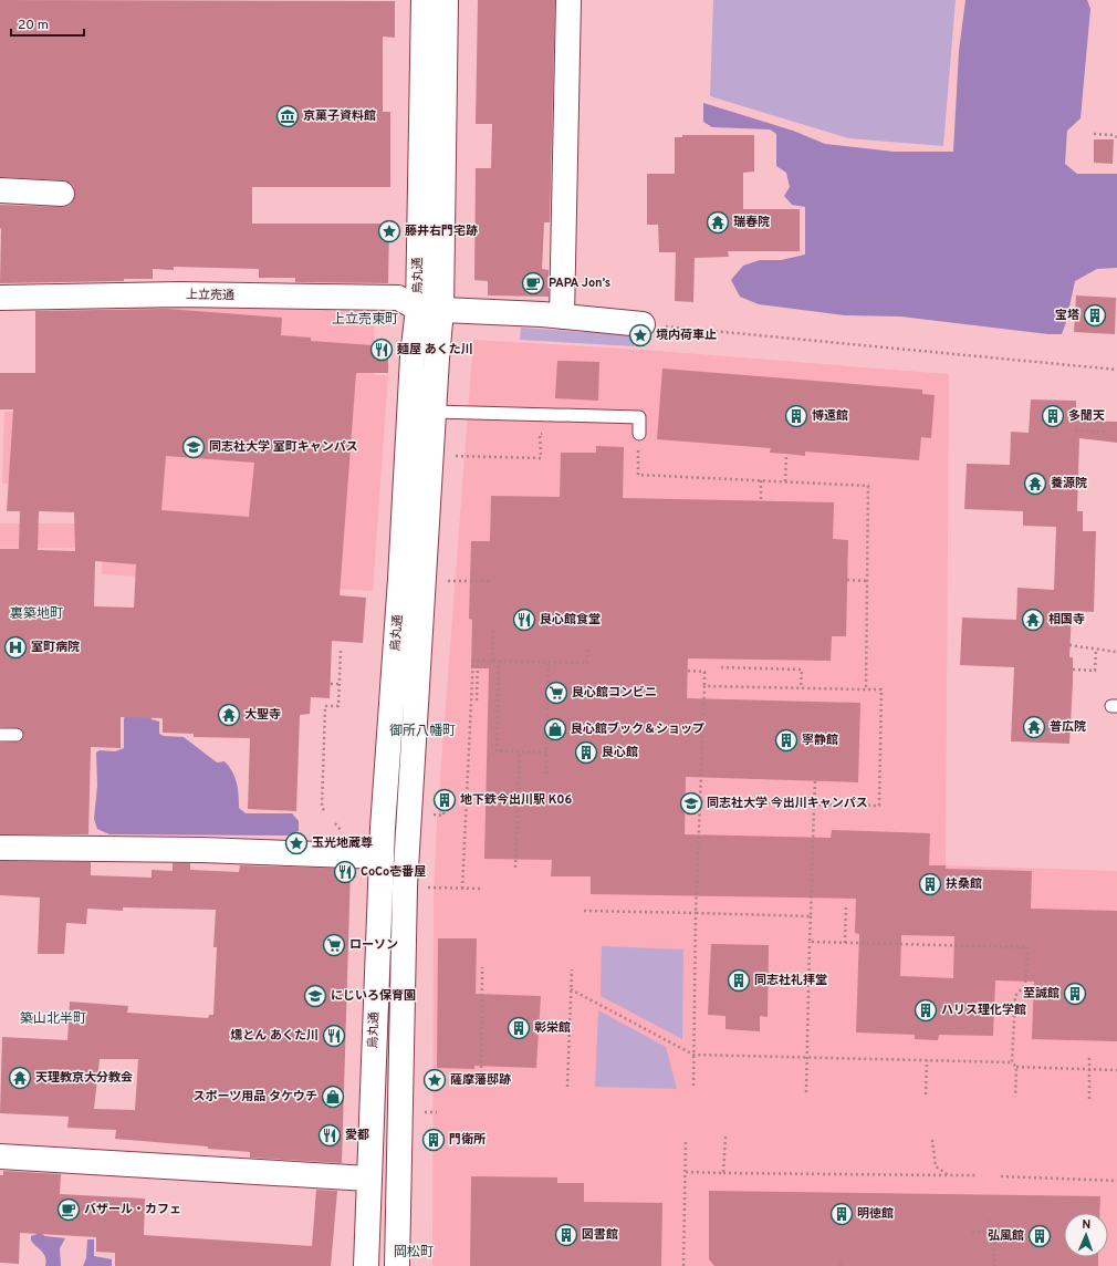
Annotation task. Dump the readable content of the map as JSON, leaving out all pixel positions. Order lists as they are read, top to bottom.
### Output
{
  "streets": {
    "main road": ["烏丸通", "上立売通"]
  },
  "crossings": [
    ["烏丸通", "上立売通"]
  ],
  "districts": [
    "上立売東町",
    "裏築地町",
    "御所八幡町",
    "築山北半町",
    "岡松町"
  ],
  "places": {
    "museum": ["京菓子資料館"],
    "temple": [
      "瑞春院",
      "養源院",
      "相国寺",
      "大聖寺",
      "普広院",
      "天理教京大分教会"
    ],
    "place": [
      "藤井右門宅跡",
      "境内荷車止",
      "玉光地蔵尊",
      "薩摩藩邸跡"
    ],
    "cafe": ["PAPA Jon’s", "バザール・カフェ"],
    "building": [
      "宝塔",
      "博遠館",
      "多聞天",
      "寧静館",
      "良心館",
      "地下鉄今出川駅 K06",
      "扶桑館",
      "同志社礼拝堂",
      "至誠館",
      "ハリス理化学館",
      "彰栄館",
      "門衛所",
      "明徳館",
      "図書館",
      "弘風館"
    ],
    "restaurant": [
      "麺屋 あくた川",
      "良心館食堂",
      "CoCo壱番屋",
      "燻とん あくた川",
      "愛都"
    ],
    "school or university": ["同志社大学 室町キャンパス", "同志社大学 今出川キャンパス", "にじいろ保育園"],
    "hospital": ["室町病院"],
    "supermarket": ["良心館コンビニ", "ローソン"],
    "shop": ["良心館ブック＆ショップ", "スポーツ用品 タケウチ"]
  },
  "scale_bar": "20 m",
  "north": "top"
}
